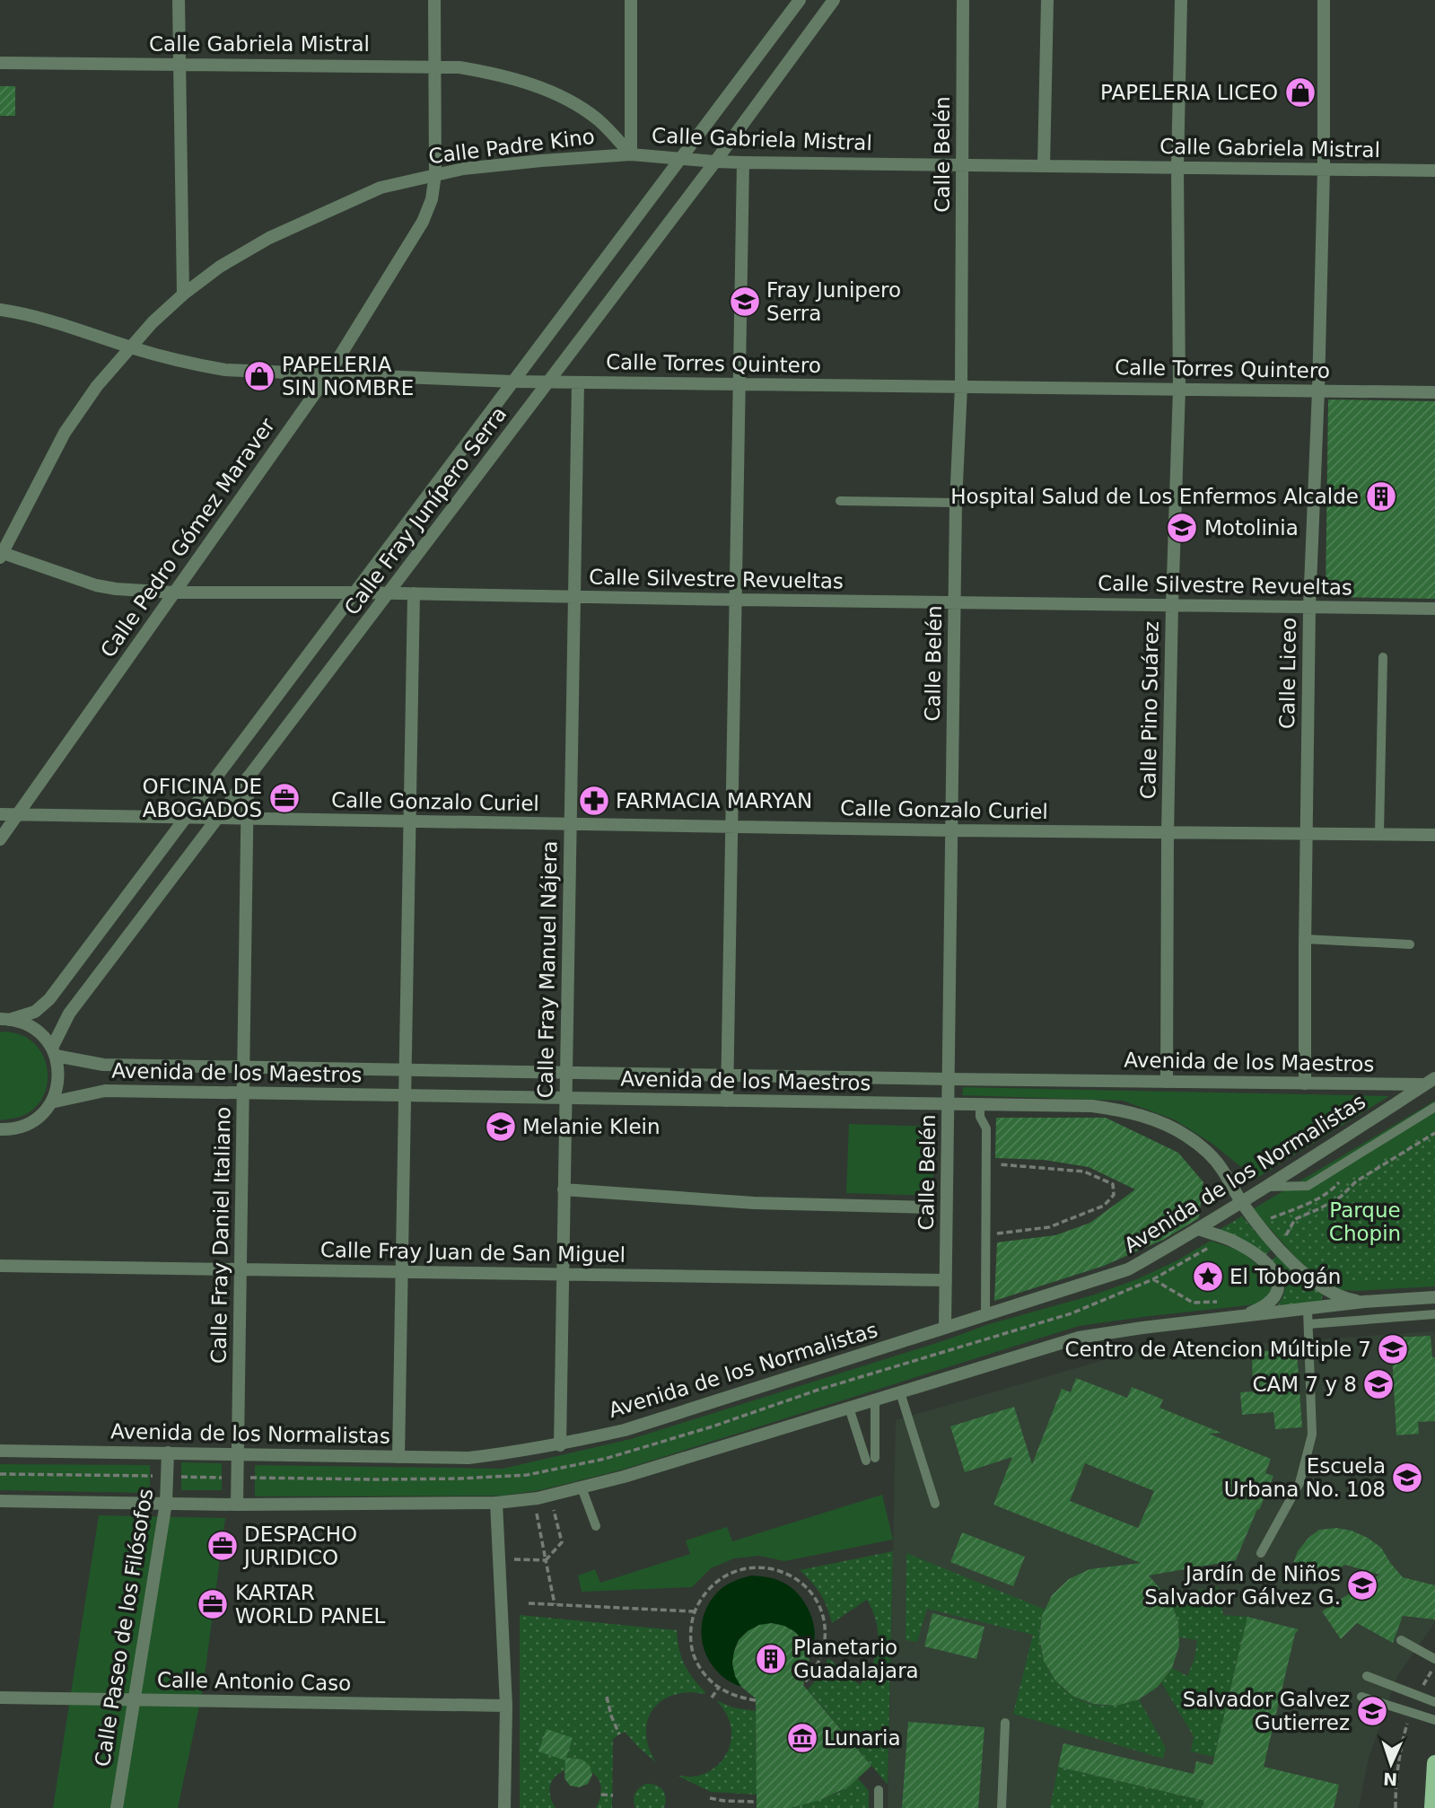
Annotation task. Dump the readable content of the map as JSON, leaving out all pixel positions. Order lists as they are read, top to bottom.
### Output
{
  "streets": {
    "street": [
      "Calle Gabriela Mistral",
      "Calle Padre Kino",
      "Calle Belén",
      "Calle Torres Quintero",
      "Calle Fray Junípero Serra",
      "Calle Pedro Gómez Maraver",
      "Calle Silvestre Revueltas",
      "Calle Liceo",
      "Calle Pino Suárez",
      "Calle Gonzalo Curiel",
      "Calle Fray Manuel Nájera",
      "Avenida de los Maestros",
      "Avenida de los Normalistas",
      "Calle Fray Daniel Italiano",
      "Calle Fray Juan de San Miguel",
      "Calle Paseo de los Filósofos",
      "Calle Antonio Caso"
    ]
  },
  "crossings": [
    ["Calle Gabriela Mistral", "Calle Padre Kino"],
    ["Calle Gabriela Mistral", "Calle Belén"],
    ["Calle Gabriela Mistral", "Calle Fray Junípero Serra"],
    ["Calle Gabriela Mistral", "Calle Pedro Gómez Maraver"],
    ["Calle Gabriela Mistral", "Calle Liceo"],
    ["Calle Gabriela Mistral", "Calle Pino Suárez"],
    ["Calle Padre Kino", "Calle Torres Quintero"],
    ["Calle Padre Kino", "Calle Pedro Gómez Maraver"],
    ["Calle Padre Kino", "Calle Silvestre Revueltas"],
    ["Calle Belén", "Calle Torres Quintero"],
    ["Calle Belén", "Calle Silvestre Revueltas"],
    ["Calle Belén", "Calle Gonzalo Curiel"],
    ["Calle Belén", "Avenida de los Maestros"],
    ["Calle Belén", "Avenida de los Normalistas"],
    ["Calle Belén", "Calle Fray Juan de San Miguel"],
    ["Calle Torres Quintero", "Calle Fray Junípero Serra"],
    ["Calle Torres Quintero", "Calle Pedro Gómez Maraver"],
    ["Calle Torres Quintero", "Calle Liceo"],
    ["Calle Torres Quintero", "Calle Pino Suárez"],
    ["Calle Torres Quintero", "Calle Fray Manuel Nájera"],
    ["Calle Fray Junípero Serra", "Calle Silvestre Revueltas"],
    ["Calle Fray Junípero Serra", "Calle Gonzalo Curiel"],
    ["Calle Fray Junípero Serra", "Avenida de los Maestros"],
    ["Calle Fray Junípero Serra", "Calle Fray Daniel Italiano"],
    ["Calle Pedro Gómez Maraver", "Calle Silvestre Revueltas"],
    ["Calle Pedro Gómez Maraver", "Calle Gonzalo Curiel"],
    ["Calle Silvestre Revueltas", "Calle Liceo"],
    ["Calle Silvestre Revueltas", "Calle Pino Suárez"],
    ["Calle Silvestre Revueltas", "Calle Fray Manuel Nájera"],
    ["Calle Liceo", "Calle Gonzalo Curiel"],
    ["Calle Liceo", "Avenida de los Maestros"],
    ["Calle Pino Suárez", "Calle Gonzalo Curiel"],
    ["Calle Pino Suárez", "Avenida de los Maestros"],
    ["Calle Gonzalo Curiel", "Calle Fray Manuel Nájera"],
    ["Calle Gonzalo Curiel", "Calle Fray Daniel Italiano"],
    ["Calle Fray Manuel Nájera", "Avenida de los Maestros"],
    ["Calle Fray Manuel Nájera", "Avenida de los Normalistas"],
    ["Calle Fray Manuel Nájera", "Calle Fray Juan de San Miguel"],
    ["Avenida de los Maestros", "Avenida de los Normalistas"],
    ["Avenida de los Maestros", "Calle Fray Daniel Italiano"],
    ["Avenida de los Normalistas", "Calle Fray Daniel Italiano"],
    ["Avenida de los Normalistas", "Calle Paseo de los Filósofos"],
    ["Calle Fray Daniel Italiano", "Calle Fray Juan de San Miguel"],
    ["Calle Paseo de los Filósofos", "Calle Antonio Caso"]
  ],
  "parks": ["Parque Chopin"],
  "places": {
    "shop": ["PAPELERIA LICEO", "PAPELERIA SIN NOMBRE"],
    "school or university": [
      "Fray Junipero Serra",
      "Motolinia",
      "Melanie Klein",
      "Centro de Atencion Múltiple 7",
      "CAM 7 y 8",
      "Escuela Urbana No. 108",
      "Jardín de Niños Salvador Gálvez G.",
      "Salvador Galvez Gutierrez"
    ],
    "building": ["Hospital Salud de Los Enfermos Alcalde", "Planetario Guadalajara"],
    "office": ["OFICINA DE ABOGADOS", "DESPACHO JURIDICO", "KARTAR WORLD PANEL"],
    "pharmacy": ["FARMACIA MARYAN"],
    "place": ["El Tobogán"],
    "museum": ["Lunaria"]
  },
  "north": "bottom"
}
